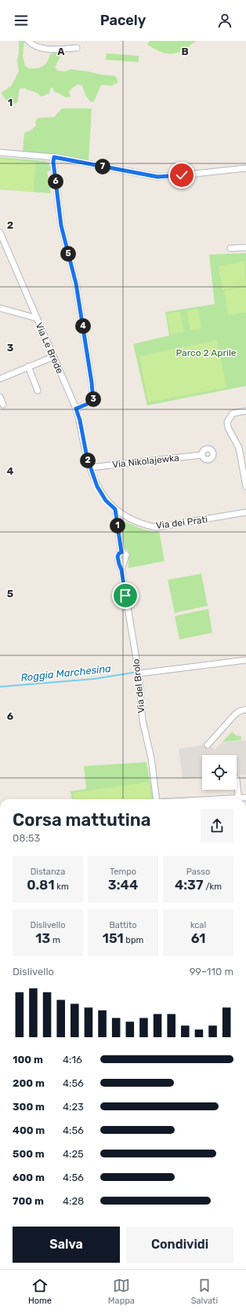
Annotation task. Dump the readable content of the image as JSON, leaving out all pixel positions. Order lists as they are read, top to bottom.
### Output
{
  "streets": {
    "street": [
      "Via Le Brede",
      "Via Nikolajewka",
      "Via dei Prati",
      "Via del Brolo"
    ]
  },
  "crossings": [
    ["Via Le Brede", "Via Nikolajewka"],
    ["Via Le Brede", "Via dei Prati"],
    ["Via Nikolajewka", "Via dei Prati"],
    ["Via dei Prati", "Via del Brolo"]
  ],
  "water": ["Roggia Marchesina"],
  "parks": ["Parco 2 Aprile"],
  "page": {
    "header": "Pacely",
    "pins": [
      "7",
      "6",
      "5",
      "4",
      "3",
      "2",
      "1"
    ],
    "heading": ["Corsa mattutina", "08:53"],
    "stats": [
      ["Distanza", "0.81 km"],
      ["Tempo", "3:44"],
      ["Passo", "4:37 /km"],
      ["Dislivello", "13 m"],
      ["Battito", "151 bpm"],
      ["kcal", "61"]
    ],
    "chart": ["Dislivello", "99–110 m"],
    "list": [
      {
        "name": "100 m",
        "note": "4:16"
      },
      {
        "name": "200 m",
        "note": "4:56"
      },
      {
        "name": "300 m",
        "note": "4:23"
      },
      {
        "name": "400 m",
        "note": "4:56"
      },
      {
        "name": "500 m",
        "note": "4:25"
      },
      {
        "name": "600 m",
        "note": "4:56"
      },
      {
        "name": "700 m",
        "note": "4:28"
      }
    ],
    "buttons": ["Salva", "Condividi"],
    "tabs": ["Home", "Mappa", "Salvati"]
  },
  "grid": {
    "columns": ["A", "B"],
    "rows": [
      "1",
      "2",
      "3",
      "4",
      "5",
      "6"
    ]
  }
}
